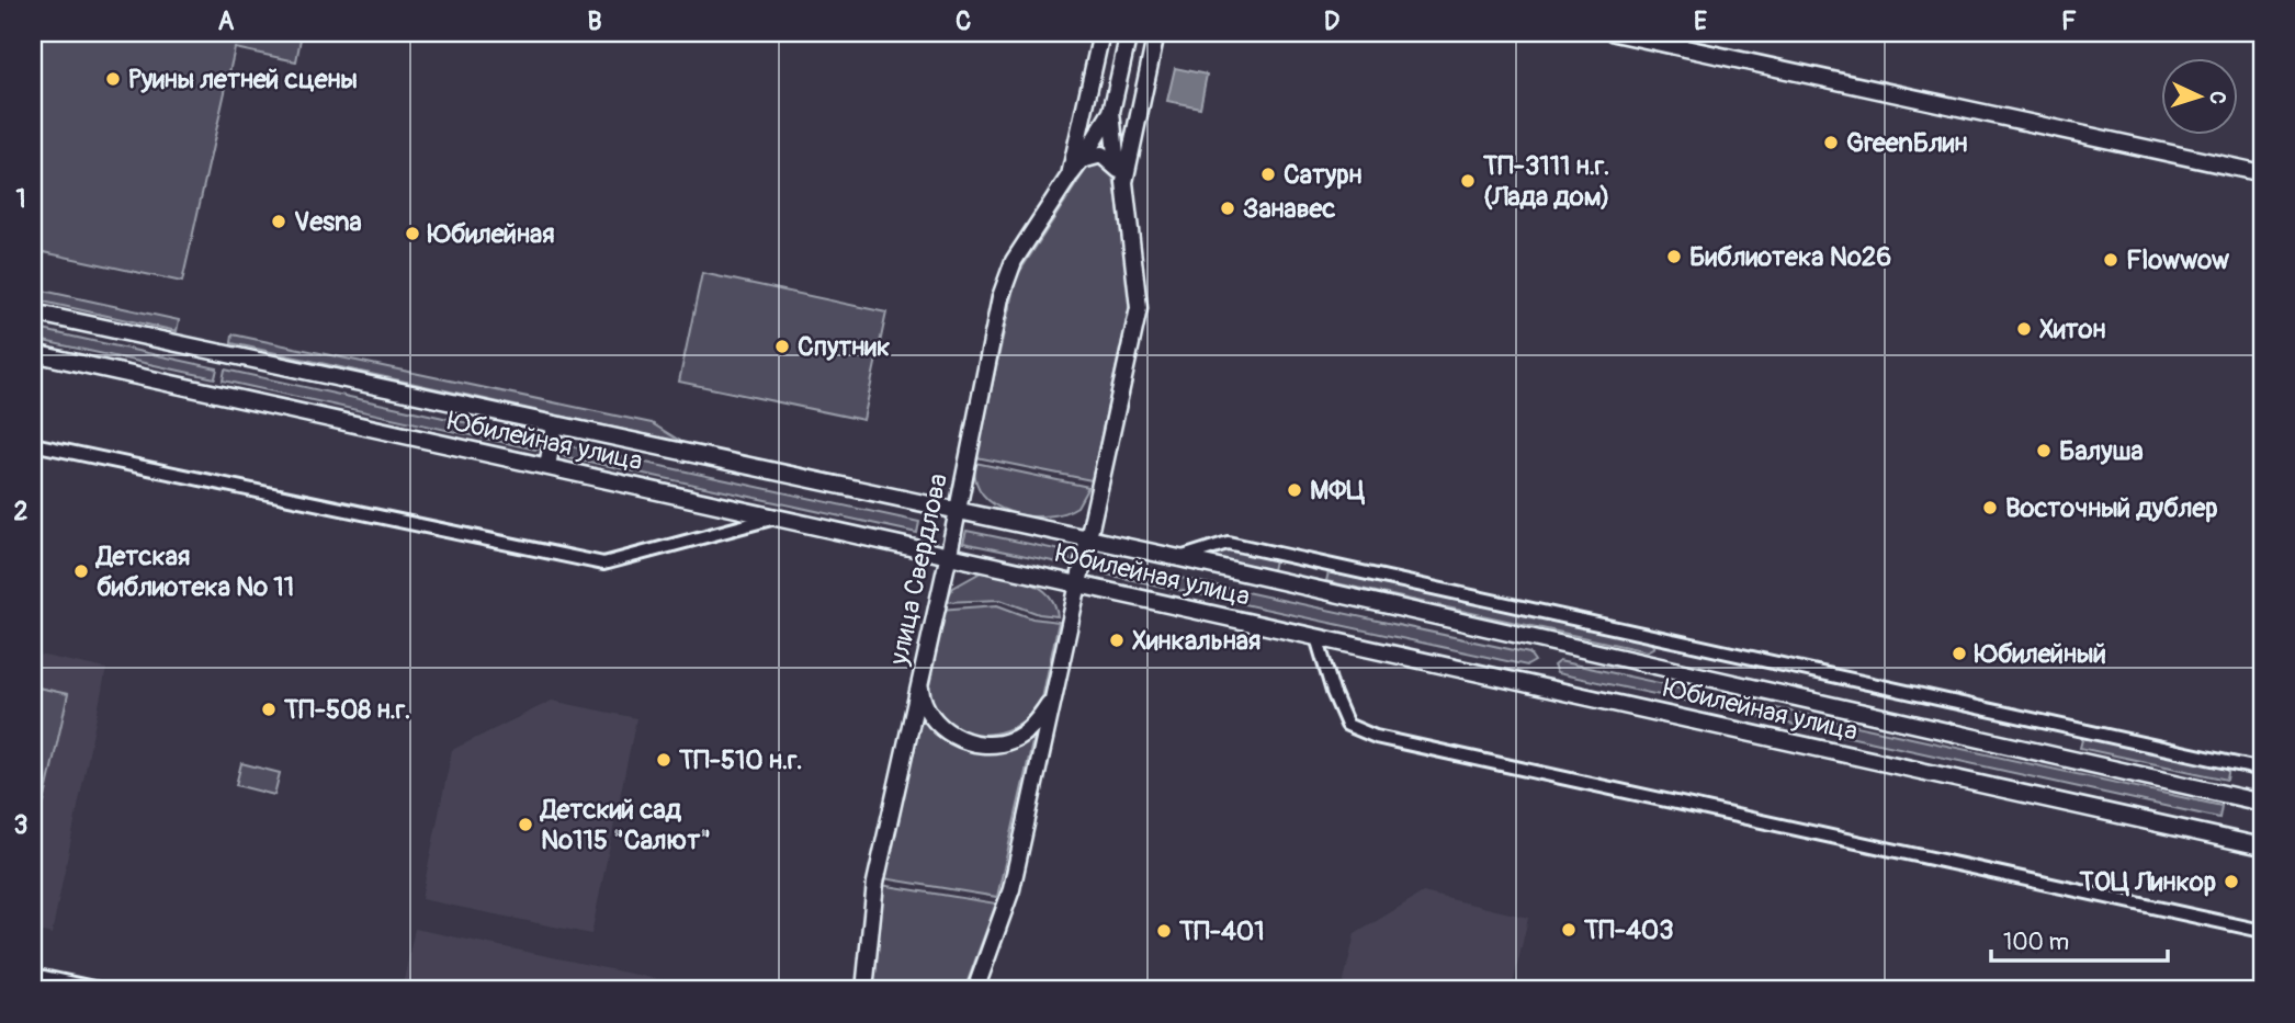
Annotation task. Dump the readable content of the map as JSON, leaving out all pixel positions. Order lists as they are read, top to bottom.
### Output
{
  "streets": {
    "main road": ["Юбилейная улица", "улица Свердлова"]
  },
  "crossings": [
    ["Юбилейная улица", "улица Свердлова"]
  ],
  "places": [
    "Руины летней сцены",
    "GreenБлин",
    "Сатурн",
    "ТП-3111 н.г. (Лада дом)",
    "Занавес",
    "Vesna",
    "Юбилейная",
    "Библиотека №26",
    "Flowwow",
    "Хитон",
    "Спутник",
    "Балуша",
    "МФЦ",
    "Восточный дублер",
    "Детская библиотека № 11",
    "Хинкальная",
    "Юбилейный",
    "ТП-508 н.г.",
    "ТП-510 н.г.",
    "Детский сад №115 \"Салют\"",
    "ТОЦ Линкор",
    "ТП-403",
    "ТП-401"
  ],
  "scale_bar": "100 m",
  "north": "right",
  "grid": {
    "columns": [
      "A",
      "B",
      "C",
      "D",
      "E",
      "F"
    ],
    "rows": ["1", "2", "3"]
  }
}
